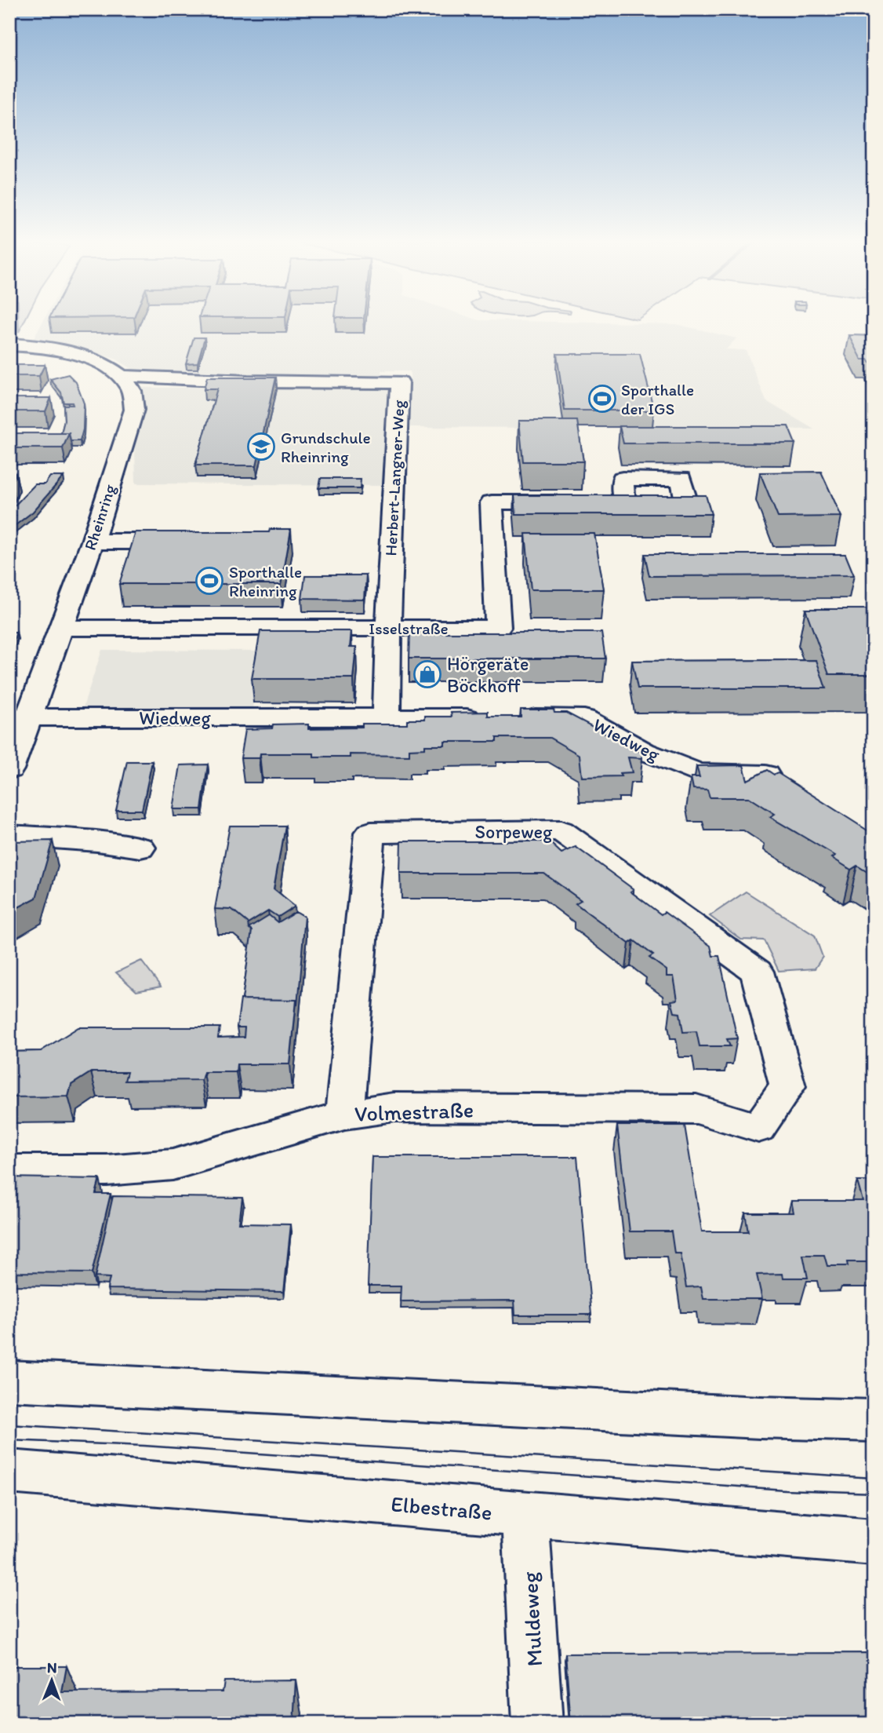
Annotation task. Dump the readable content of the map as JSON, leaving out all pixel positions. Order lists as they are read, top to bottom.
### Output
{
  "streets": {
    "street": [
      "Herbert-Langner-Weg",
      "Rheinring",
      "Isselstraße",
      "Wiedweg",
      "Sorpeweg",
      "Volmestraße",
      "Elbestraße",
      "Muldeweg"
    ]
  },
  "crossings": [
    ["Herbert-Langner-Weg", "Rheinring"],
    ["Herbert-Langner-Weg", "Isselstraße"],
    ["Herbert-Langner-Weg", "Wiedweg"],
    ["Rheinring", "Isselstraße"],
    ["Rheinring", "Wiedweg"],
    ["Sorpeweg", "Volmestraße"],
    ["Elbestraße", "Muldeweg"]
  ],
  "places": {
    "sports": ["Sporthalle der IGS", "Sporthalle Rheinring"],
    "school or university": ["Grundschule Rheinring"],
    "shop": ["Hörgeräte Böckhoff"]
  },
  "north": "top"
}
